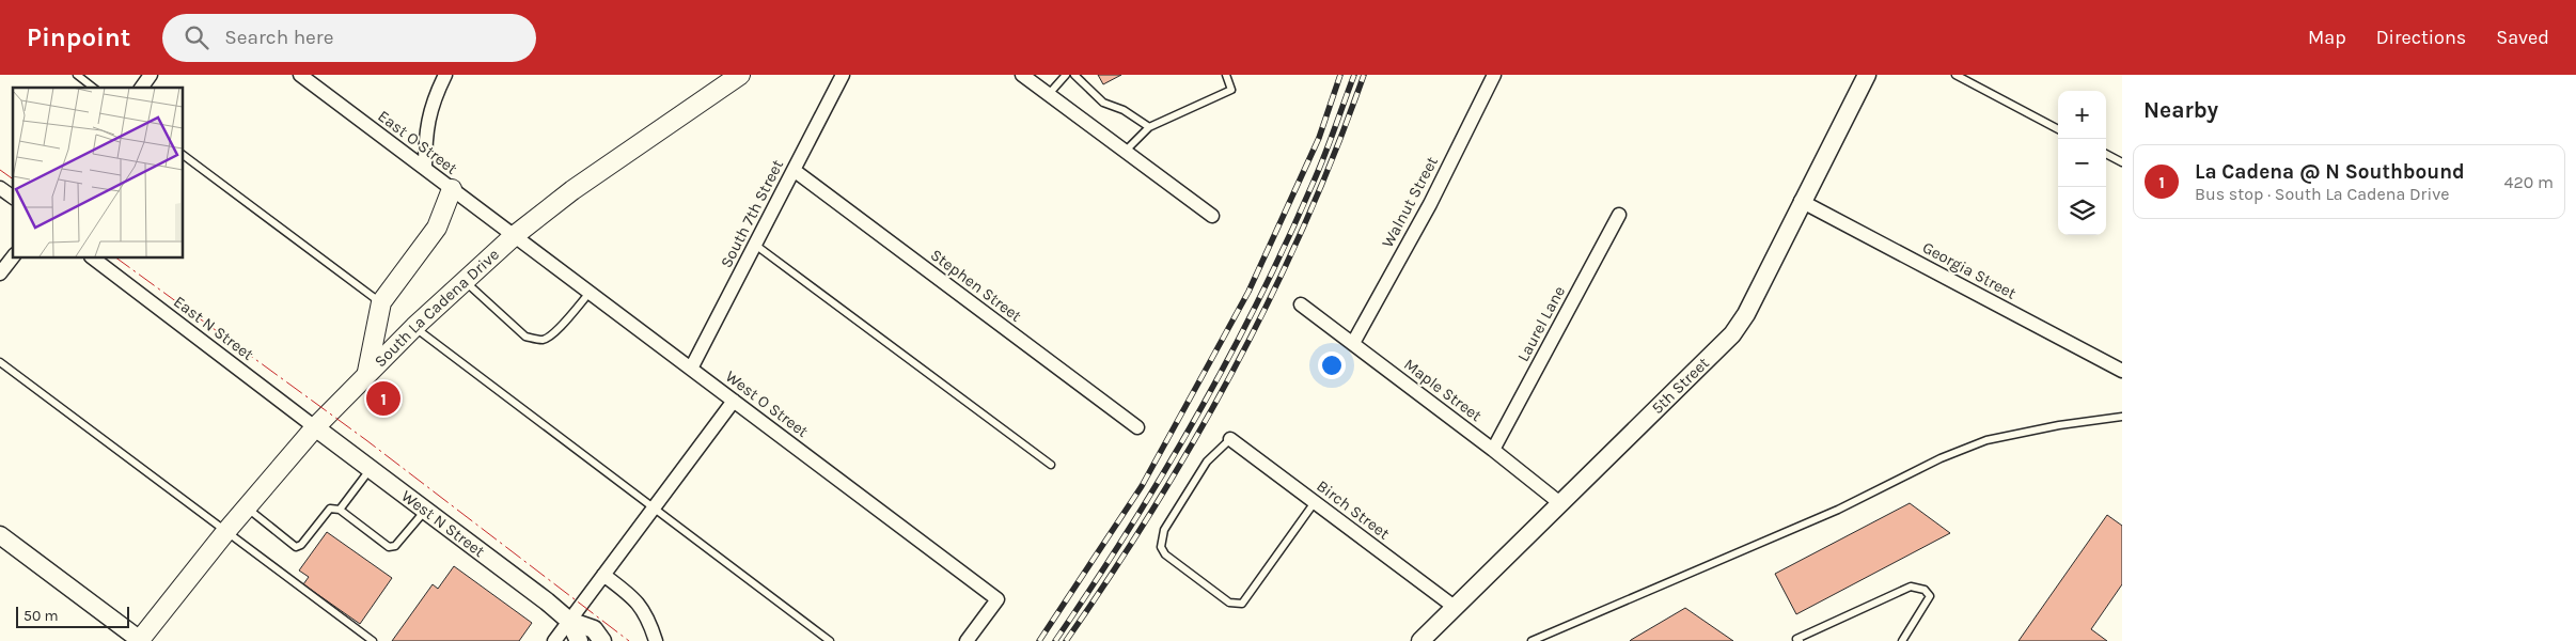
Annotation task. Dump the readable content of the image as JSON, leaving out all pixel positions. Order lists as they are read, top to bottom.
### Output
{
  "streets": {
    "main road": ["South La Cadena Drive"],
    "street": [
      "East O Street",
      "Walnut Street",
      "South 7th Street",
      "Georgia Street",
      "Stephen Street",
      "Laurel Lane",
      "East N Street",
      "5th Street",
      "Maple Street",
      "West O Street",
      "Birch Street",
      "West N Street"
    ]
  },
  "crossings": [
    ["East O Street", "South La Cadena Drive"],
    ["East O Street", "West O Street"],
    ["Walnut Street", "Maple Street"],
    ["South 7th Street", "Stephen Street"],
    ["South 7th Street", "West O Street"],
    ["Georgia Street", "5th Street"],
    ["South La Cadena Drive", "East N Street"],
    ["South La Cadena Drive", "West O Street"],
    ["South La Cadena Drive", "West N Street"],
    ["Laurel Lane", "Maple Street"],
    ["East N Street", "West N Street"],
    ["5th Street", "Maple Street"],
    ["5th Street", "Birch Street"]
  ],
  "scale_bar": "50 m",
  "page": {
    "header": "Pinpoint",
    "search": "Search here",
    "nav": ["Map", "Directions", "Saved"],
    "heading": "Nearby",
    "map_buttons": ["+", "−"],
    "list": [
      {
        "mark": "1",
        "name": "La Cadena @ N Southbound",
        "note": "Bus stop · South La Cadena Drive",
        "value": "420 m"
      }
    ],
    "pins": "1",
    "scale": "50 m"
  }
}
